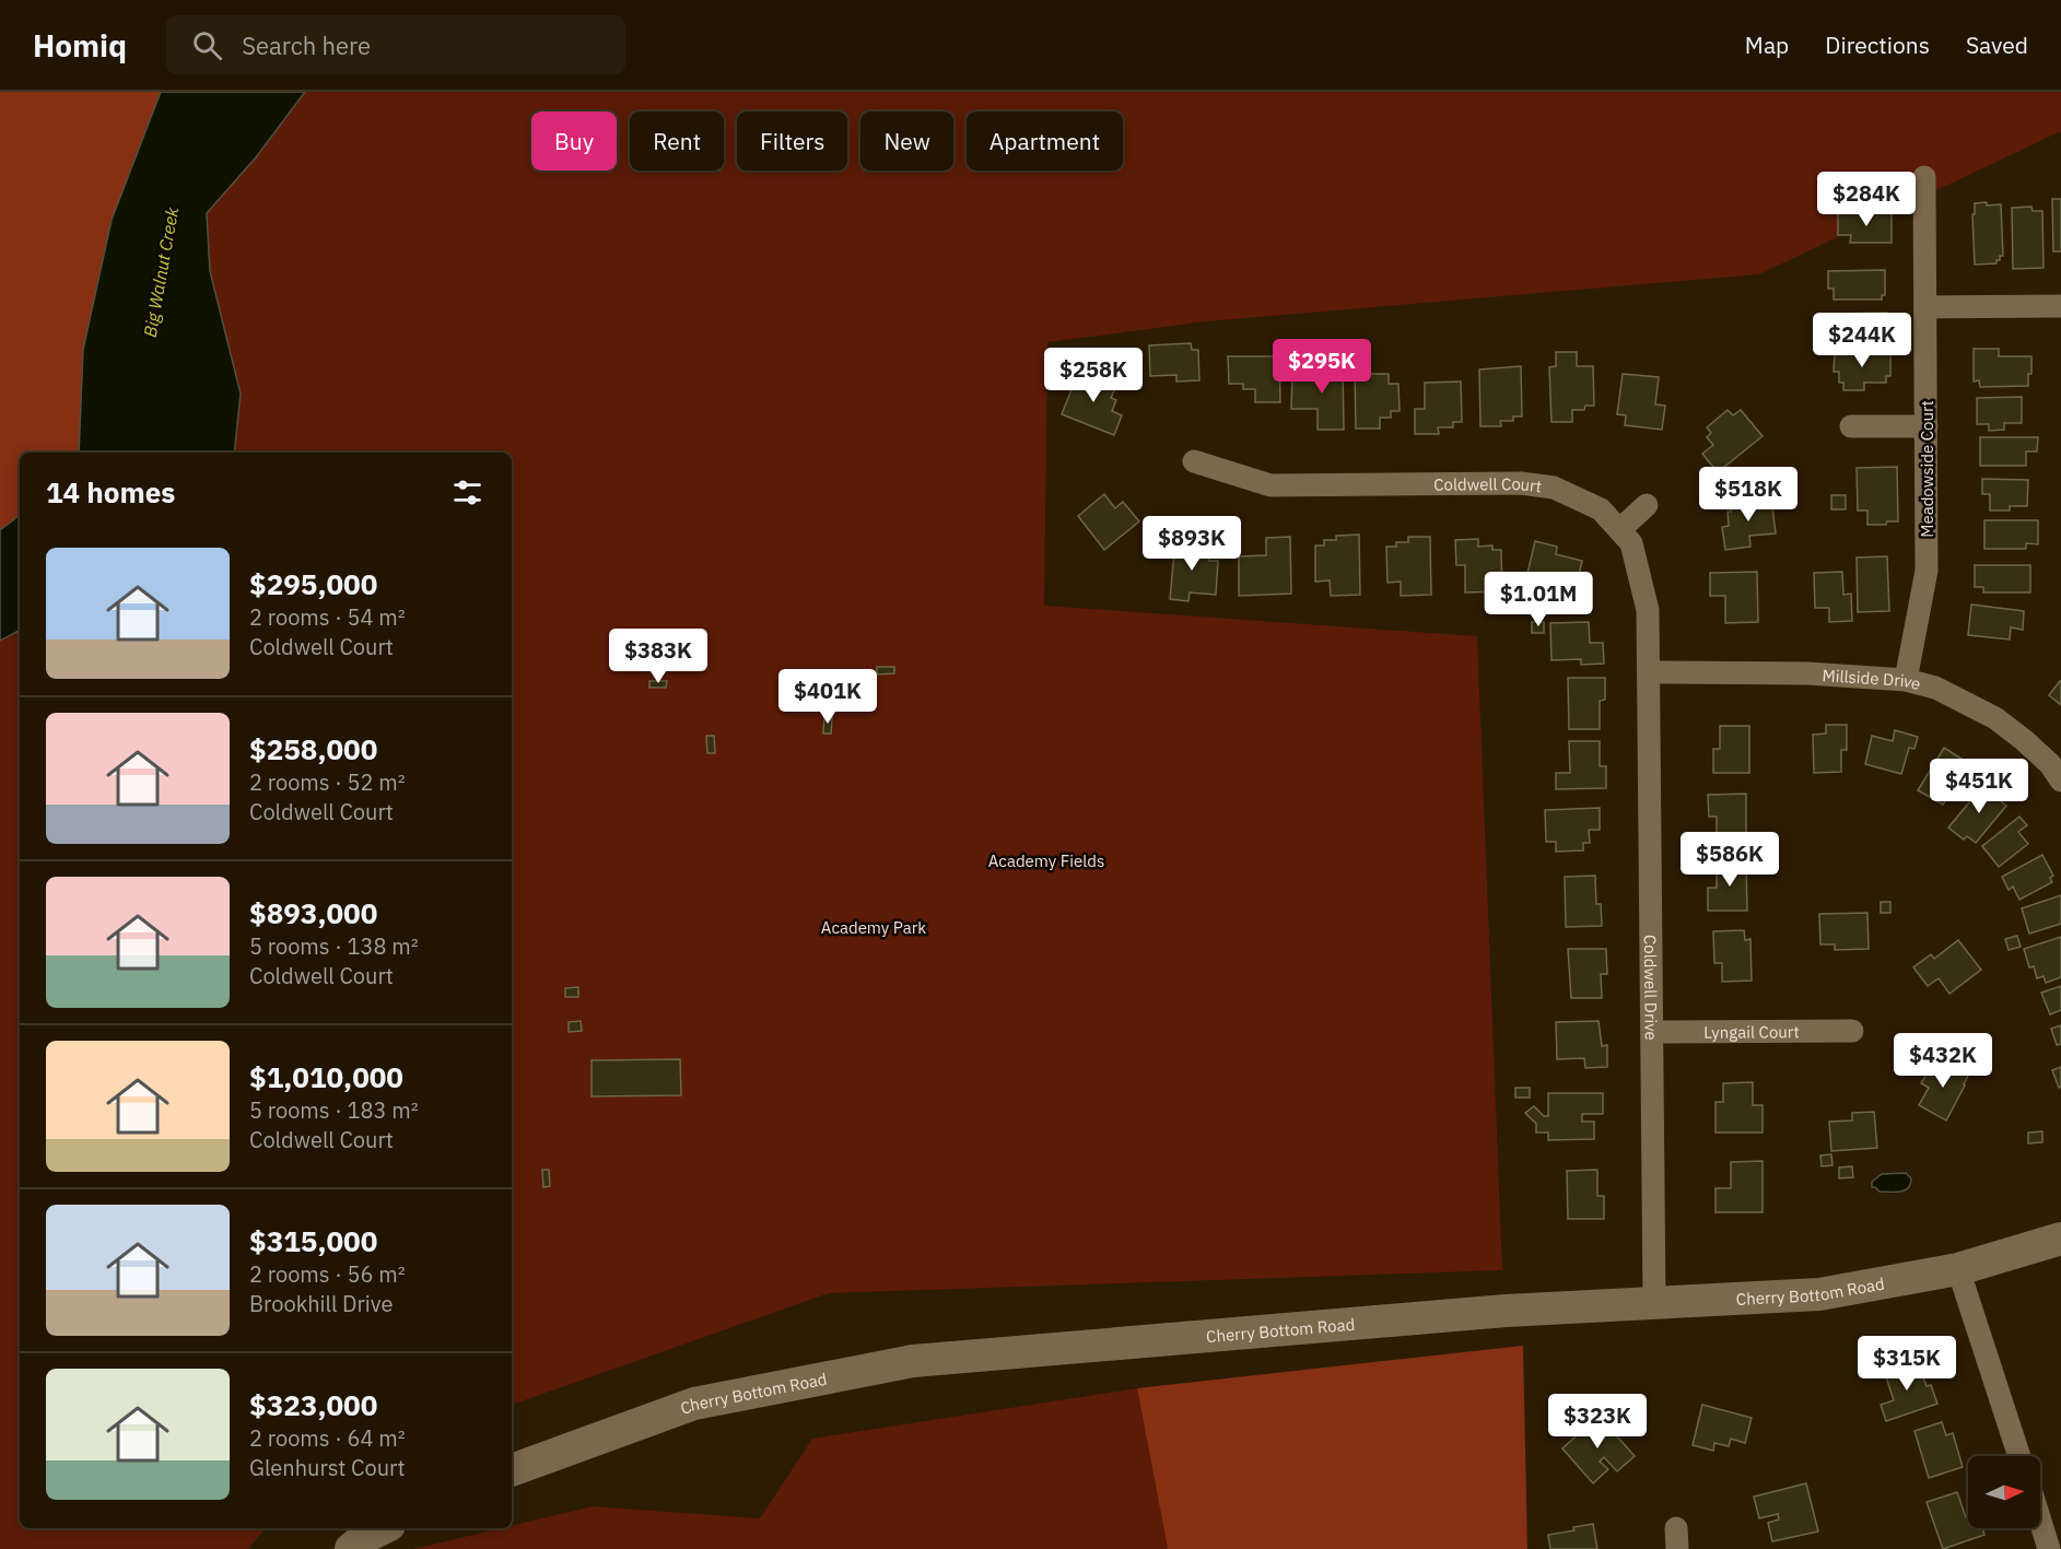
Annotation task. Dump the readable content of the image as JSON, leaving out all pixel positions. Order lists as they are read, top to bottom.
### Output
{
  "streets": {
    "main road": ["Cherry Bottom Road"],
    "street": [
      "Meadowside Court",
      "Coldwell Court",
      "Millside Drive",
      "Coldwell Drive",
      "Lyngail Court"
    ]
  },
  "crossings": [
    ["Meadowside Court", "Millside Drive"],
    ["Coldwell Court", "Millside Drive"],
    ["Coldwell Court", "Coldwell Drive"],
    ["Millside Drive", "Coldwell Drive"],
    ["Coldwell Drive", "Lyngail Court"],
    ["Coldwell Drive", "Cherry Bottom Road"]
  ],
  "water": ["Big Walnut Creek"],
  "parks": ["Academy Fields", "Academy Park"],
  "north": "right",
  "page": {
    "header": "Homiq",
    "search": "Search here",
    "nav": ["Map", "Directions", "Saved"],
    "chip": [
      "Buy",
      "Rent",
      "Filters",
      "New",
      "Apartment"
    ],
    "price": [
      "$284K",
      "$244K",
      "$295K",
      "$258K",
      "$518K",
      "$893K",
      "$1.01M",
      "$383K",
      "$401K",
      "$451K",
      "$586K",
      "$432K",
      "$315K",
      "$323K"
    ],
    "heading": "14 homes",
    "list": [
      {
        "name": "$295,000",
        "note": "2 rooms · 54 m² · Coldwell Court"
      },
      {
        "name": "$258,000",
        "note": "2 rooms · 52 m² · Coldwell Court"
      },
      {
        "name": "$893,000",
        "note": "5 rooms · 138 m² · Coldwell Court"
      },
      {
        "name": "$1,010,000",
        "note": "5 rooms · 183 m² · Coldwell Court"
      },
      {
        "name": "$315,000",
        "note": "2 rooms · 56 m² · Brookhill Drive"
      },
      {
        "name": "$323,000",
        "note": "2 rooms · 64 m² · Glenhurst Court"
      }
    ]
  }
}
